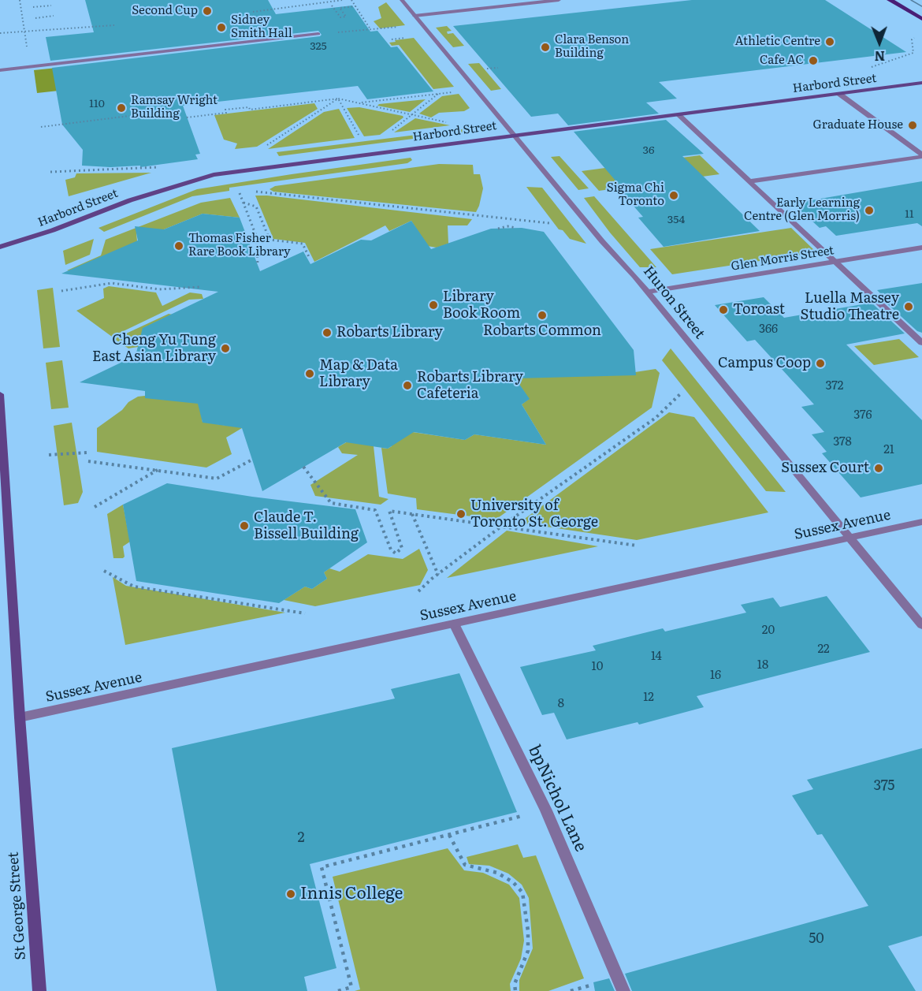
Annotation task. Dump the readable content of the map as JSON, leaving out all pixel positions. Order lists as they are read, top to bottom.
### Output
{
  "streets": {
    "street": [
      "Harbord Street",
      "Glen Morris Street",
      "Huron Street",
      "Sussex Avenue",
      "bpNichol Lane",
      "St George Street"
    ]
  },
  "crossings": [
    ["Harbord Street", "Huron Street"],
    ["Glen Morris Street", "Huron Street"],
    ["Huron Street", "Sussex Avenue"],
    ["Sussex Avenue", "bpNichol Lane"],
    ["Sussex Avenue", "St George Street"]
  ],
  "places": [
    "Second Cup",
    "Sidney Smith Hall",
    "Athletic Centre",
    "Clara Benson Building",
    "Cafe AC",
    "Ramsay Wright Building",
    "Graduate House",
    "Sigma Chi Toronto",
    "Early Learning Centre (Glen Morris)",
    "Thomas Fisher Rare Book Library",
    "Library Book Room",
    "Luella Massey Studio Theatre",
    "Toroast",
    "Robarts Common",
    "Robarts Library",
    "Cheng Yu Tung East Asian Library",
    "Campus Coop",
    "Map & Data Library",
    "Robarts Library Cafeteria",
    "Sussex Court",
    "University of Toronto St. George",
    "Claude T. Bissell Building",
    "Innis College"
  ],
  "house_numbers": [
    "325",
    "110",
    "36",
    "11",
    "354",
    "366",
    "372",
    "376",
    "378",
    "21",
    "20",
    "22",
    "14",
    "18",
    "10",
    "16",
    "12",
    "8",
    "375",
    "2",
    "50"
  ],
  "north": "bottom"
}
